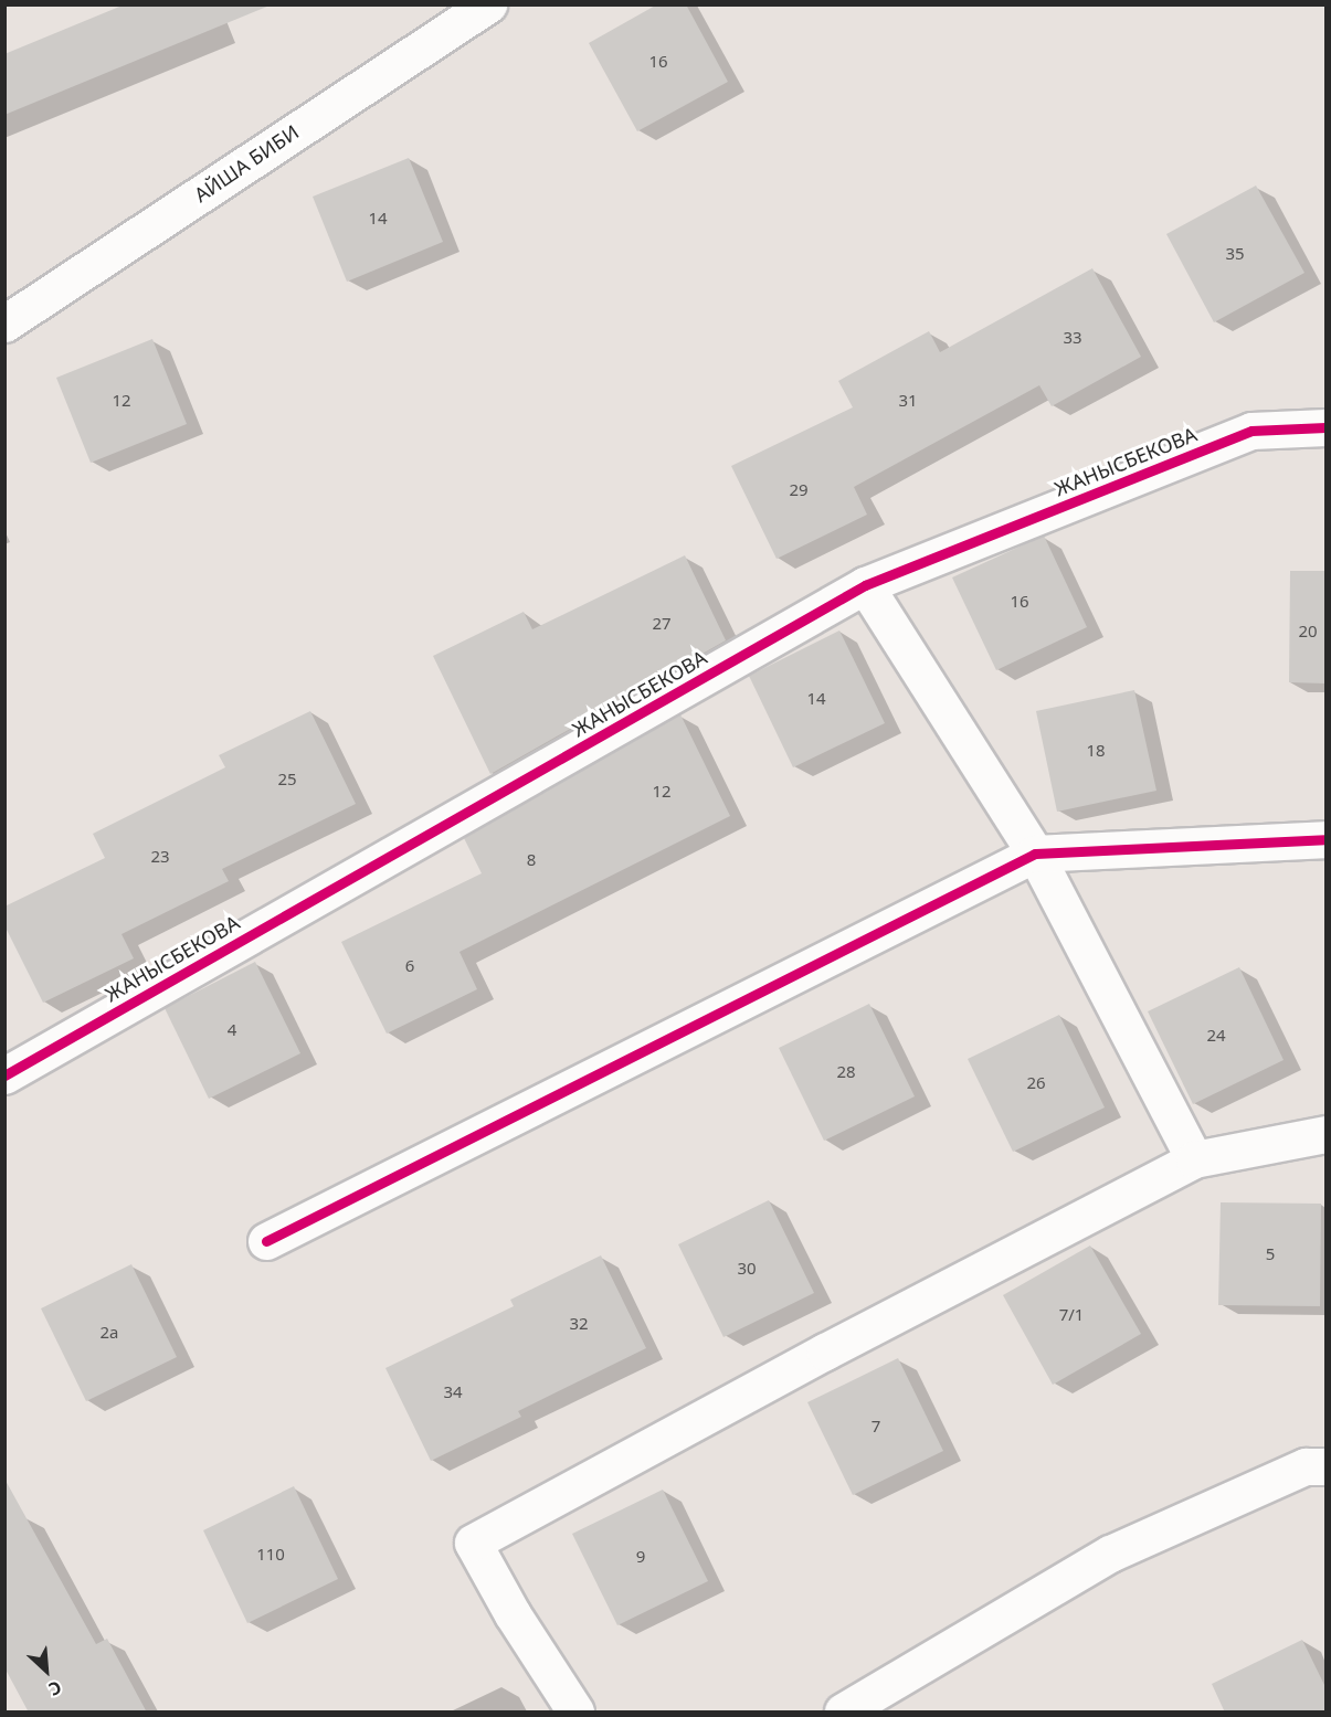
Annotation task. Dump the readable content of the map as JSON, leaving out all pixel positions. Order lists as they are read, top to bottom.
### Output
{
  "streets": {
    "street": ["АЙША БИБИ", "ЖАНЫСБЕКОВА"]
  },
  "house_numbers": [
    "16",
    "14",
    "35",
    "33",
    "12",
    "31",
    "29",
    "16",
    "27",
    "20",
    "14",
    "18",
    "25",
    "12",
    "23",
    "8",
    "6",
    "4",
    "24",
    "28",
    "26",
    "5",
    "30",
    "7/1",
    "32",
    "2а",
    "34",
    "7",
    "110",
    "9"
  ],
  "north": "bottom right"
}
